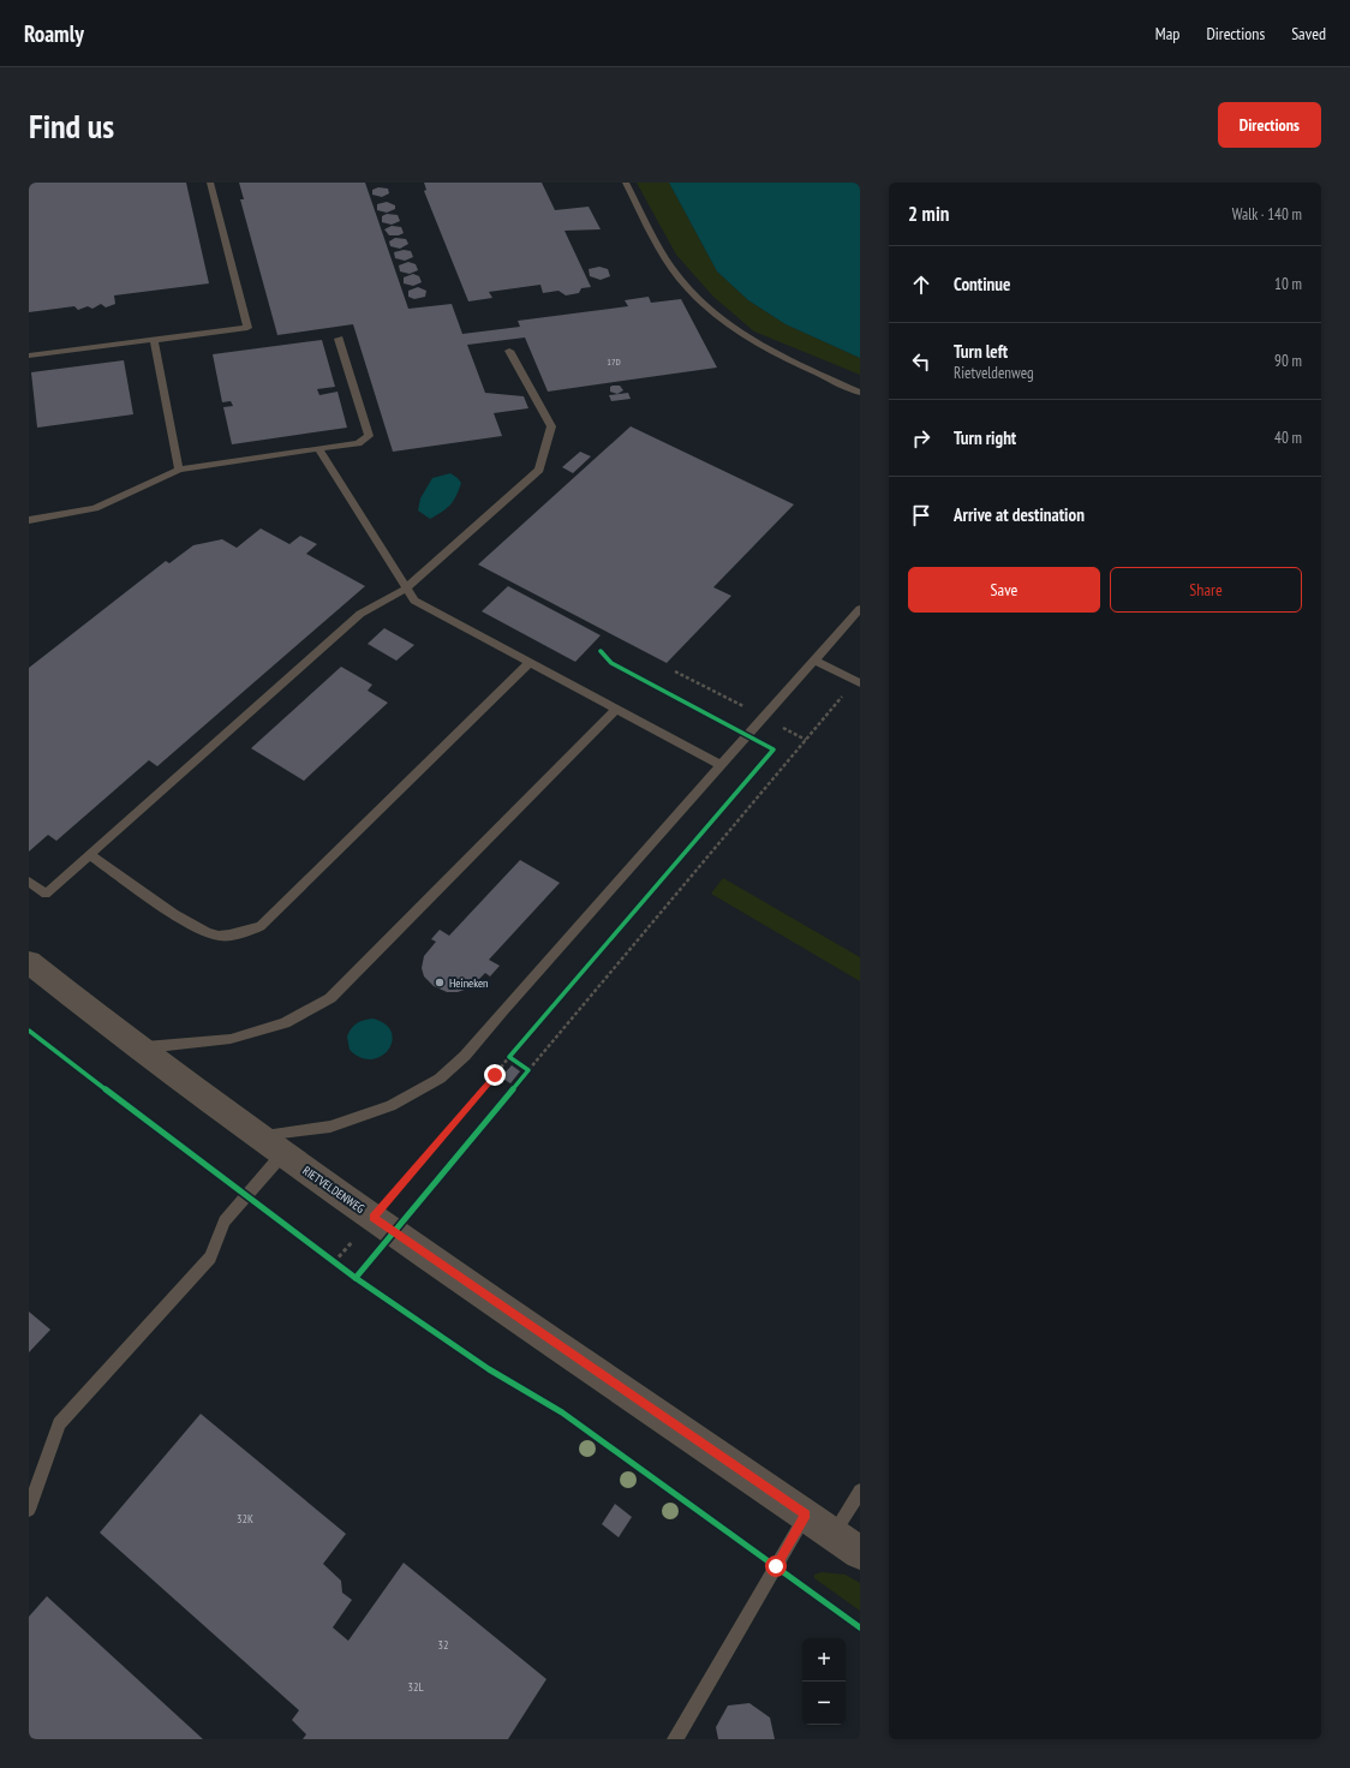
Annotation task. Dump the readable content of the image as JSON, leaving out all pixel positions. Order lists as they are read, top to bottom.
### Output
{
  "streets": {
    "street": ["RIETVELDENWEG"]
  },
  "places": ["Heineken"],
  "house_numbers": [
    "17D",
    "32K",
    "32",
    "32L"
  ],
  "page": {
    "header": "Roamly",
    "nav": ["Map", "Directions", "Saved"],
    "buttons": [
      "Directions",
      ["Save", "Share"]
    ],
    "title": "Find us",
    "heading": ["2 min", "Walk · 140 m"],
    "list": [
      ["Continue", "10 m"],
      ["Turn left", "Rietveldenweg", "90 m"],
      ["Turn right", "40 m"],
      "Arrive at destination"
    ],
    "map_buttons": ["+", "−"]
  }
}
